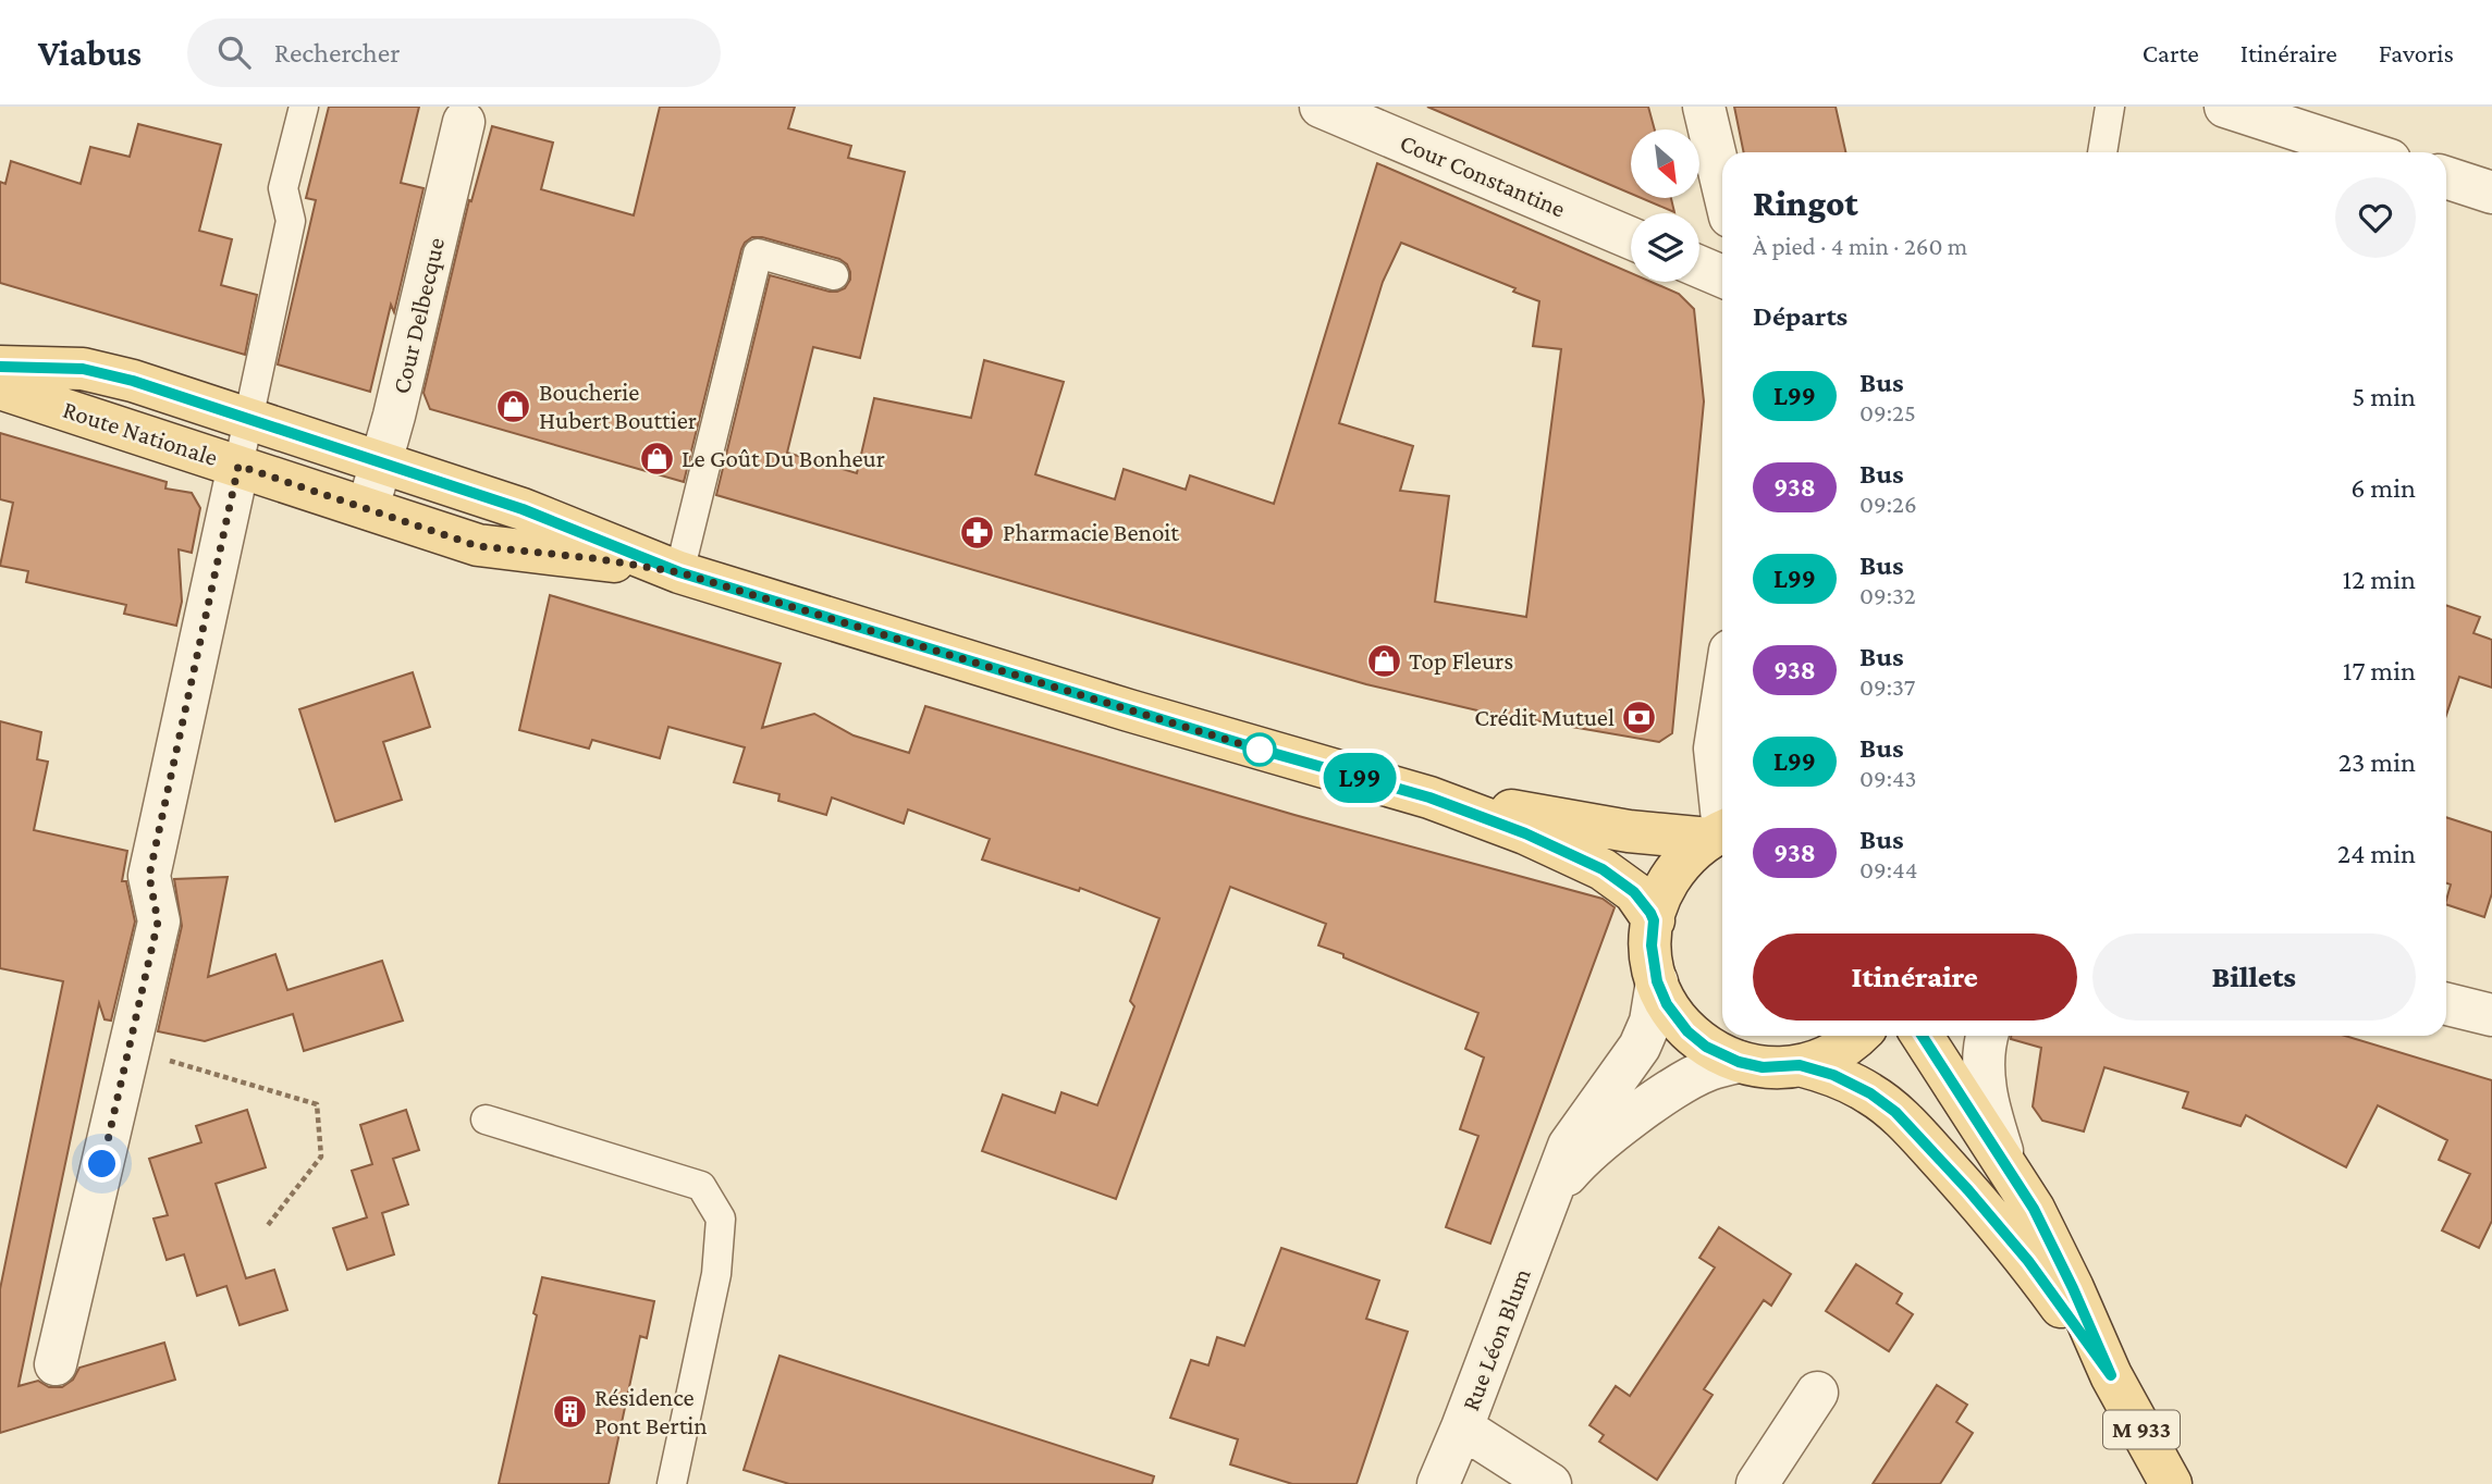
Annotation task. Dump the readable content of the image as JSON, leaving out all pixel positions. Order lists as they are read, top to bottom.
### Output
{
  "streets": {
    "main road": ["Route Nationale", "M 933"],
    "street": ["Cour Constantine", "Cour Delbecque", "Rue Léon Blum"]
  },
  "crossings": [
    ["Cour Delbecque", "Route Nationale"]
  ],
  "places": {
    "shop": ["Boucherie Hubert Bouttier", "Le Goût Du Bonheur", "Top Fleurs"],
    "pharmacy": ["Pharmacie Benoit"],
    "bank": ["Crédit Mutuel"],
    "building": ["Résidence Pont Bertin"]
  },
  "lines": ["bus line L99"],
  "north": "bottom right",
  "page": {
    "header": "Viabus",
    "search": "Rechercher",
    "nav": ["Carte", "Itinéraire", "Favoris"],
    "on_map": "L99",
    "heading": [
      ["Ringot", "À pied · 4 min · 260 m"],
      "Départs"
    ],
    "list": [
      {
        "mark": "L99",
        "name": "Bus",
        "note": "09:25",
        "value": "5 min"
      },
      {
        "mark": "938",
        "name": "Bus",
        "note": "09:26",
        "value": "6 min"
      },
      {
        "mark": "L99",
        "name": "Bus",
        "note": "09:32",
        "value": "12 min"
      },
      {
        "mark": "938",
        "name": "Bus",
        "note": "09:37",
        "value": "17 min"
      },
      {
        "mark": "L99",
        "name": "Bus",
        "note": "09:43",
        "value": "23 min"
      },
      {
        "mark": "938",
        "name": "Bus",
        "note": "09:44",
        "value": "24 min"
      }
    ],
    "buttons": ["Itinéraire", "Billets"]
  }
}
